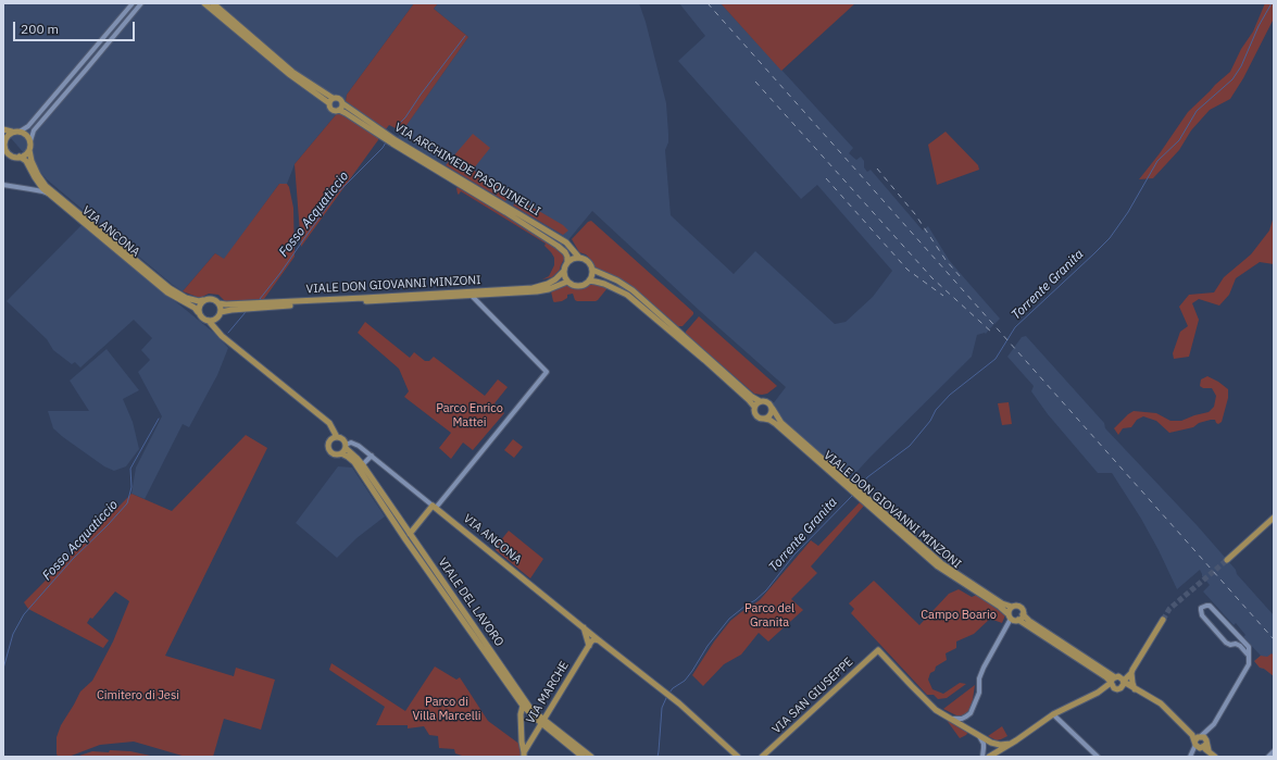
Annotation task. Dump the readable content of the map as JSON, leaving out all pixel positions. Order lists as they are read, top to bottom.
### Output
{
  "streets": {
    "main road": [
      "VIA ARCHIMEDE PASQUINELLI",
      "VIA ANCONA",
      "VIALE DON GIOVANNI MINZONI",
      "VIALE DEL LAVORO",
      "VIA MARCHE",
      "VIA SAN GIUSEPPE"
    ]
  },
  "crossings": [
    ["VIA ARCHIMEDE PASQUINELLI", "VIALE DON GIOVANNI MINZONI"],
    ["VIA ANCONA", "VIALE DON GIOVANNI MINZONI"],
    ["VIA ANCONA", "VIALE DEL LAVORO"],
    ["VIA ANCONA", "VIA MARCHE"],
    ["VIALE DEL LAVORO", "VIA MARCHE"]
  ],
  "water": ["Fosso Acquaticcio", "Torrente Granita"],
  "parks": [
    "Parco Enrico Mattei",
    "Parco del Granita",
    "Campo Boario",
    "Cimitero di Jesi",
    "Parco di Villa Marcelli"
  ],
  "scale_bar": "200 m"
}
